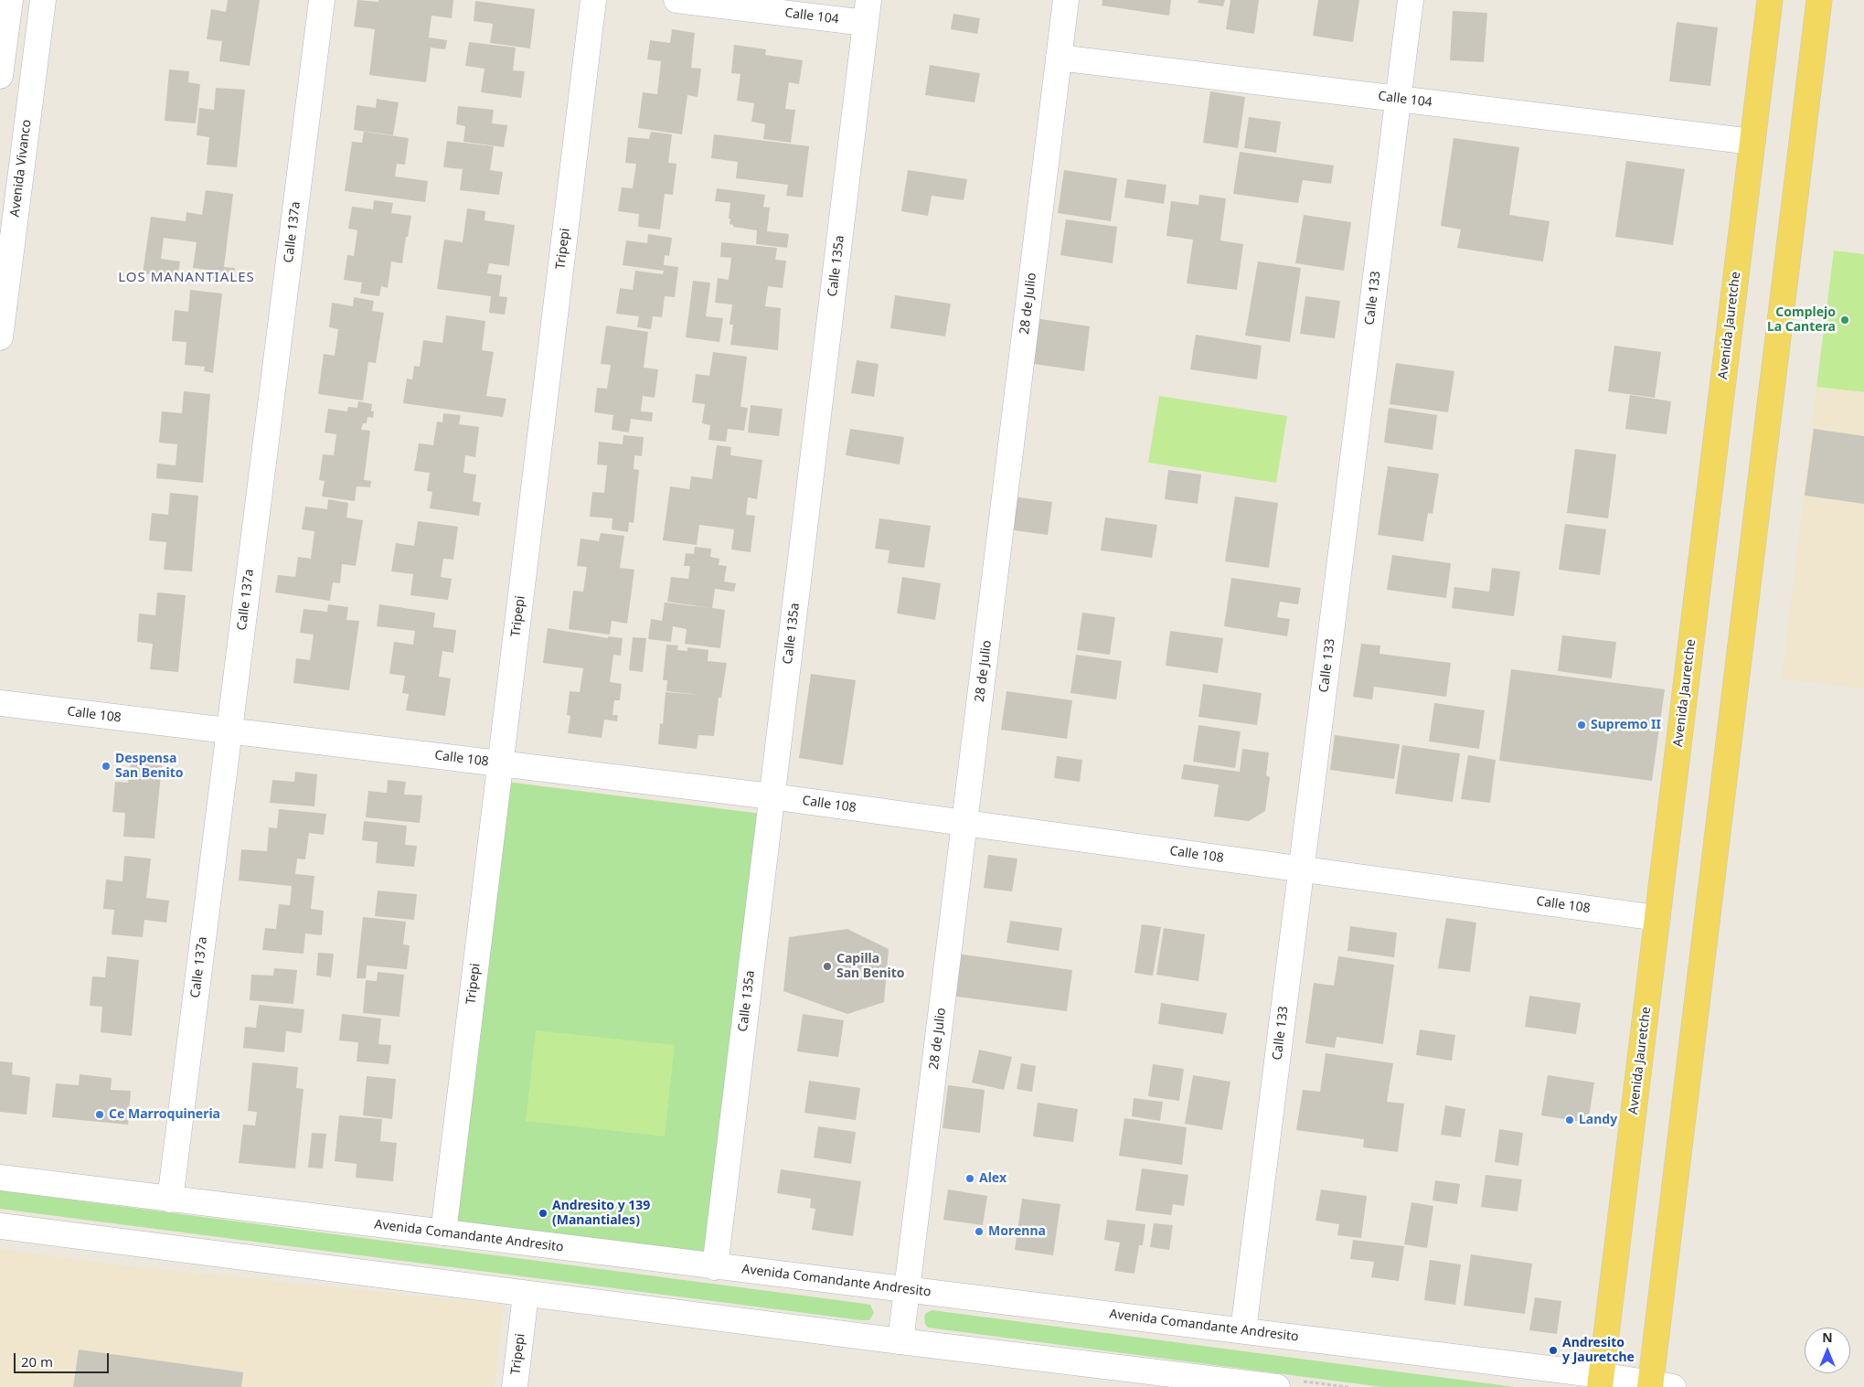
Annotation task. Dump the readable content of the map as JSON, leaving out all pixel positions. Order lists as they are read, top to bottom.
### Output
{
  "streets": {
    "main road": ["Avenida Jauretche"],
    "street": [
      "Calle 104",
      "Avenida Vivanco",
      "Calle 137a",
      "Tripepi",
      "Calle 135a",
      "Calle 133",
      "28 de Julio",
      "Calle 108",
      "Avenida Comandante Andresito"
    ]
  },
  "crossings": [
    ["Calle 104", "Calle 135a"],
    ["Calle 104", "Calle 133"],
    ["Calle 104", "28 de Julio"],
    ["Calle 104", "Avenida Jauretche"],
    ["Calle 137a", "Calle 108"],
    ["Calle 137a", "Avenida Comandante Andresito"],
    ["Tripepi", "Calle 108"],
    ["Tripepi", "Avenida Comandante Andresito"],
    ["Calle 135a", "Calle 108"],
    ["Calle 135a", "Avenida Comandante Andresito"],
    ["Calle 133", "Calle 108"],
    ["Calle 133", "Avenida Comandante Andresito"],
    ["28 de Julio", "Calle 108"],
    ["28 de Julio", "Avenida Comandante Andresito"],
    ["Avenida Jauretche", "Calle 108"],
    ["Avenida Jauretche", "Avenida Comandante Andresito"]
  ],
  "districts": ["LOS MANANTIALES"],
  "places": [
    "Complejo La Cantera",
    "Supremo II",
    "Despensa San Benito",
    "Capilla San Benito",
    "Ce Marroquineria",
    "Landy",
    "Alex",
    "Andresito y 139 (Manantiales)",
    "Morenna",
    "Andresito y Jauretche"
  ],
  "scale_bar": "20 m",
  "north": "top"
}
